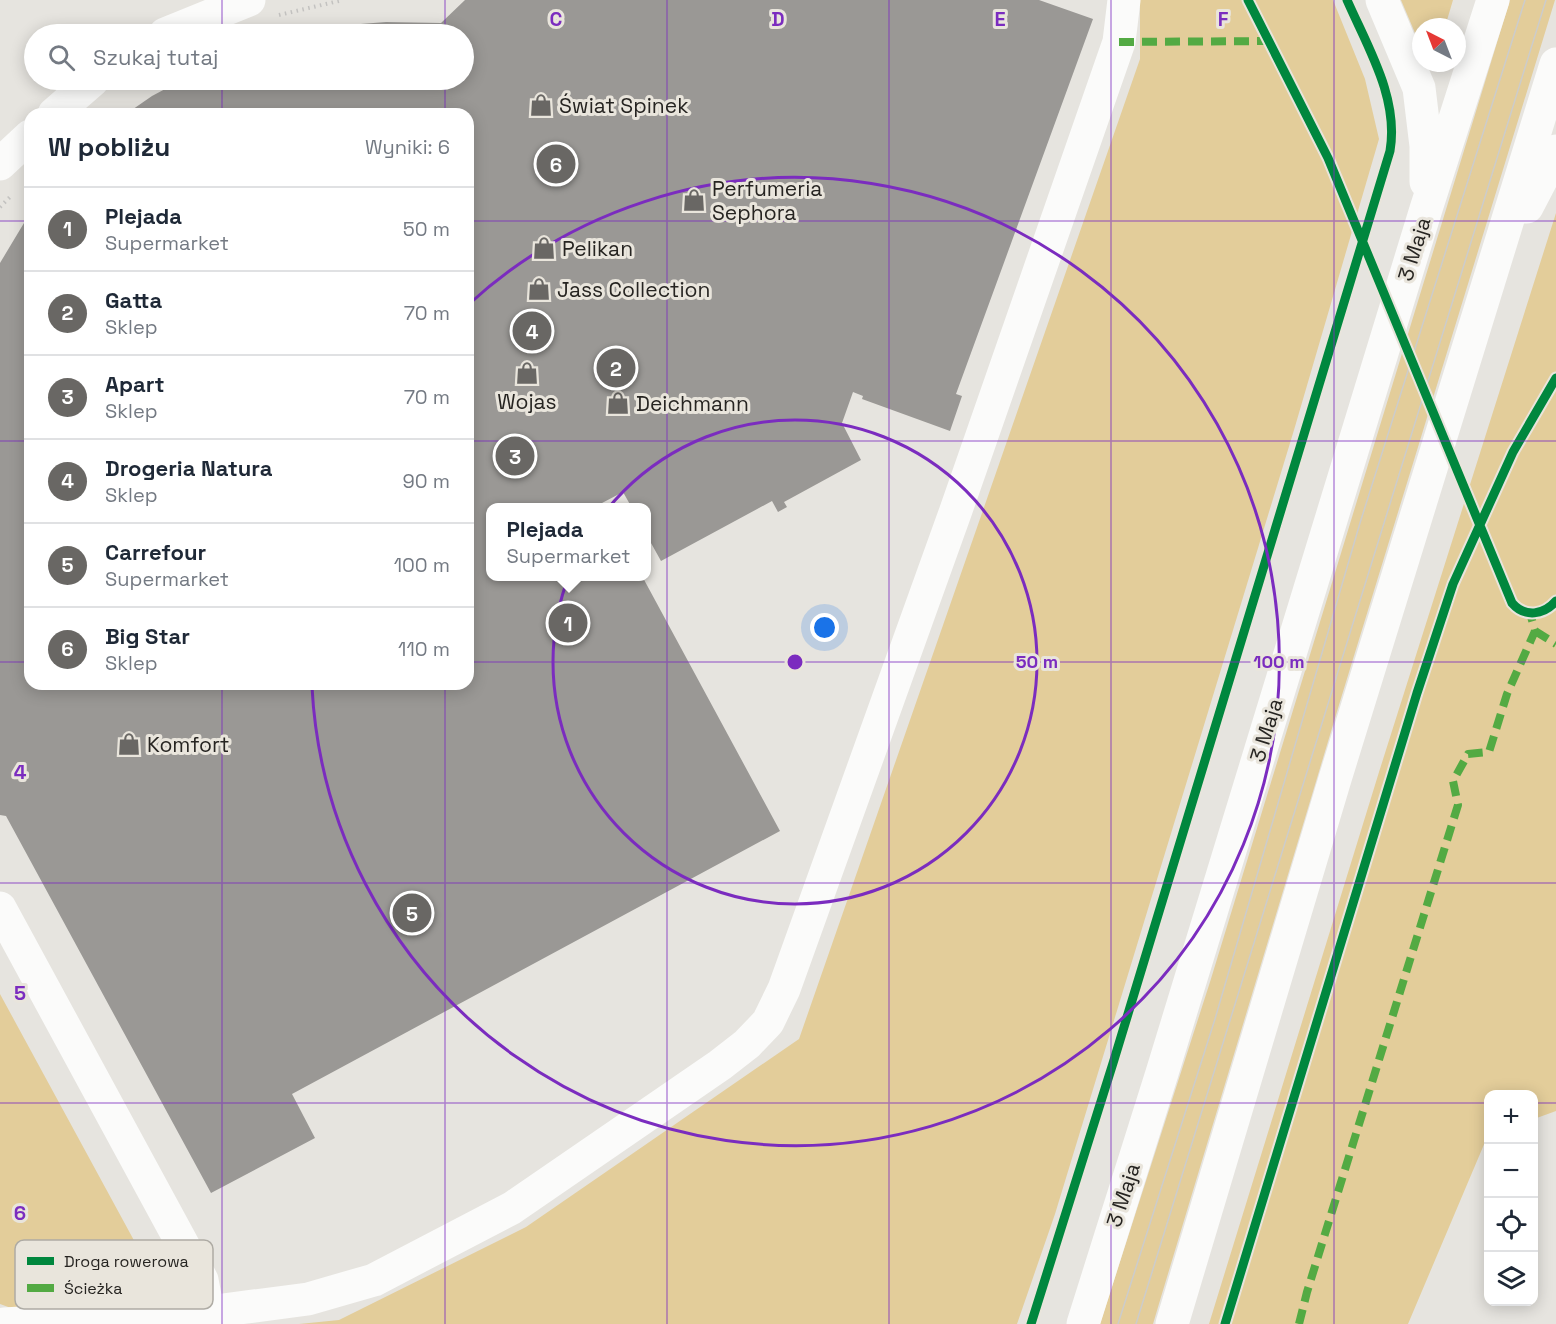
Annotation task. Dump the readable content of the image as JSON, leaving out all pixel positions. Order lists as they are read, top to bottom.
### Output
{
  "streets": {
    "main road": ["3 Maja"]
  },
  "places": {
    "shop": [
      "Świat Spinek",
      "Perfumeria Sephora",
      "Pelikan",
      "Jass Collection",
      "Wojas",
      "Deichmann",
      "Komfort"
    ]
  },
  "legend": ["Droga rowerowa", "Ścieżka"],
  "north": "top left",
  "page": {
    "search": "Szukaj tutaj",
    "heading": ["W pobliżu", "Wyniki: 6"],
    "pins": [
      "6",
      "4",
      "2",
      "3",
      "1",
      "5"
    ],
    "list": [
      {
        "mark": "1",
        "name": "Plejada",
        "note": "Supermarket",
        "value": "50 m"
      },
      {
        "mark": "2",
        "name": "Gatta",
        "note": "Sklep",
        "value": "70 m"
      },
      {
        "mark": "3",
        "name": "Apart",
        "note": "Sklep",
        "value": "70 m"
      },
      {
        "mark": "4",
        "name": "Drogeria Natura",
        "note": "Sklep",
        "value": "90 m"
      },
      {
        "mark": "5",
        "name": "Carrefour",
        "note": "Supermarket",
        "value": "100 m"
      },
      {
        "mark": "6",
        "name": "Big Star",
        "note": "Sklep",
        "value": "110 m"
      }
    ],
    "popup": ["Plejada", "Supermarket"],
    "map_buttons": ["+", "−"]
  },
  "grid": {
    "columns": [
      "C",
      "D",
      "E",
      "F"
    ],
    "rows": ["4", "5", "6"]
  },
  "rings": ["50 m", "100 m"]
}
